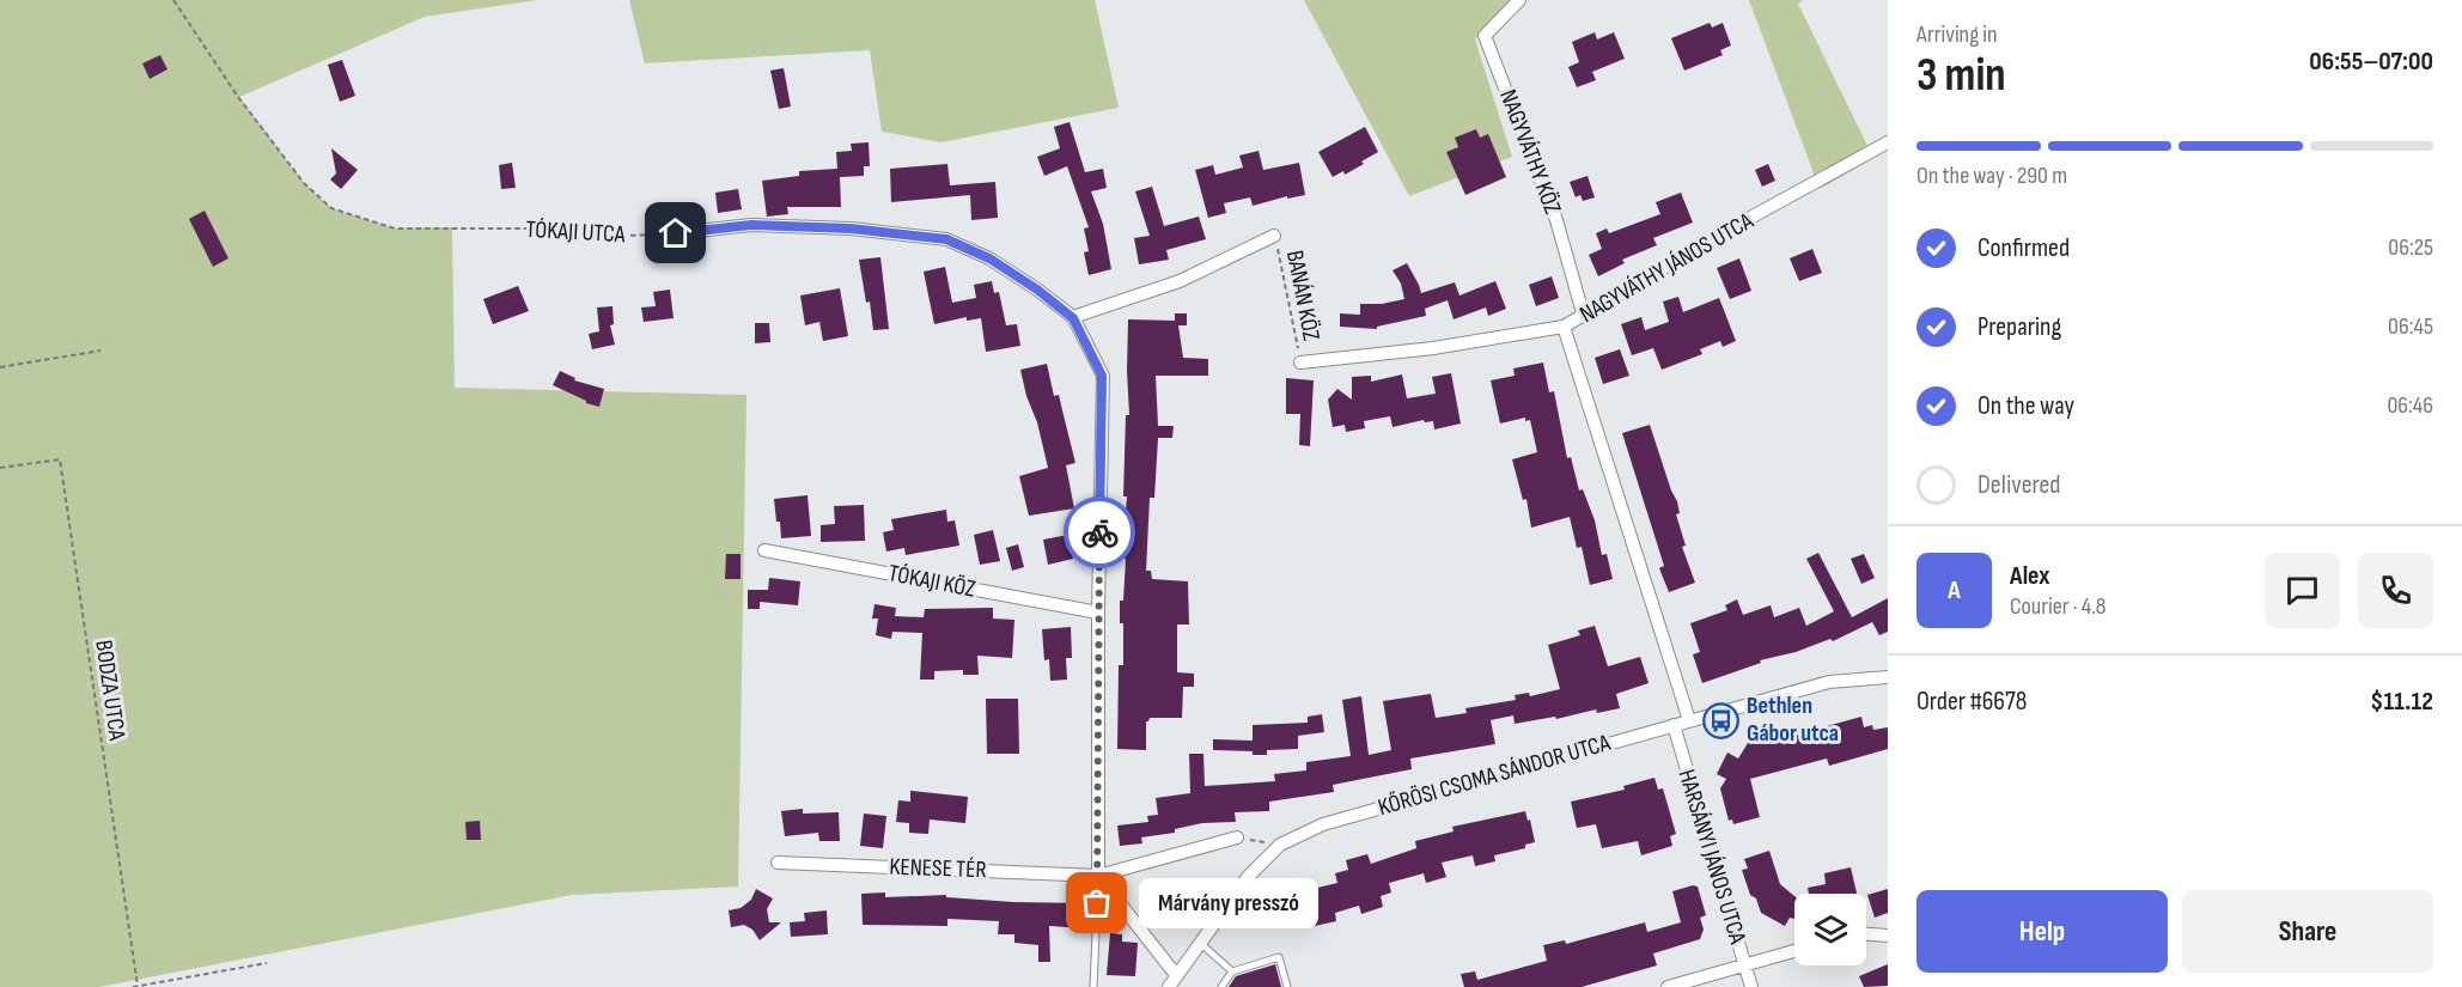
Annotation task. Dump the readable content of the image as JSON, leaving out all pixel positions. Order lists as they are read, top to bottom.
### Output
{
  "streets": {
    "street": [
      "NAGYVÁTHY KÖZ",
      "NAGYVÁTHY JÁNOS UTCA",
      "TÓKAJI KÖZ",
      "KŐRÖSI CSOMA SÁNDOR UTCA",
      "HARSÁNYI JÁNOS UTCA",
      "KENESE TÉR"
    ],
    "path": ["TÓKAJI UTCA", "BANÁN KÖZ", "BODZA UTCA"]
  },
  "crossings": [
    ["NAGYVÁTHY KÖZ", "NAGYVÁTHY JÁNOS UTCA"],
    ["NAGYVÁTHY JÁNOS UTCA", "BANÁN KÖZ"],
    ["KŐRÖSI CSOMA SÁNDOR UTCA", "HARSÁNYI JÁNOS UTCA"]
  ],
  "places": {
    "bus stop": ["Bethlen Gábor utca"],
    "other": ["Márvány presszó"]
  },
  "page": {
    "heading": ["3 min", "Arriving in", "06:55–07:00"],
    "panel": [
      "Alex",
      "Courier · 4.8",
      "Order #6678",
      "$11.12"
    ],
    "bar": "On the way · 290 m",
    "list": [
      ["Confirmed", "06:25"],
      ["Preparing", "06:45"],
      ["On the way", "06:46"],
      "Delivered"
    ],
    "round": "A",
    "buttons": ["Help", "Share"],
    "bubble": "Márvány presszó"
  }
}
